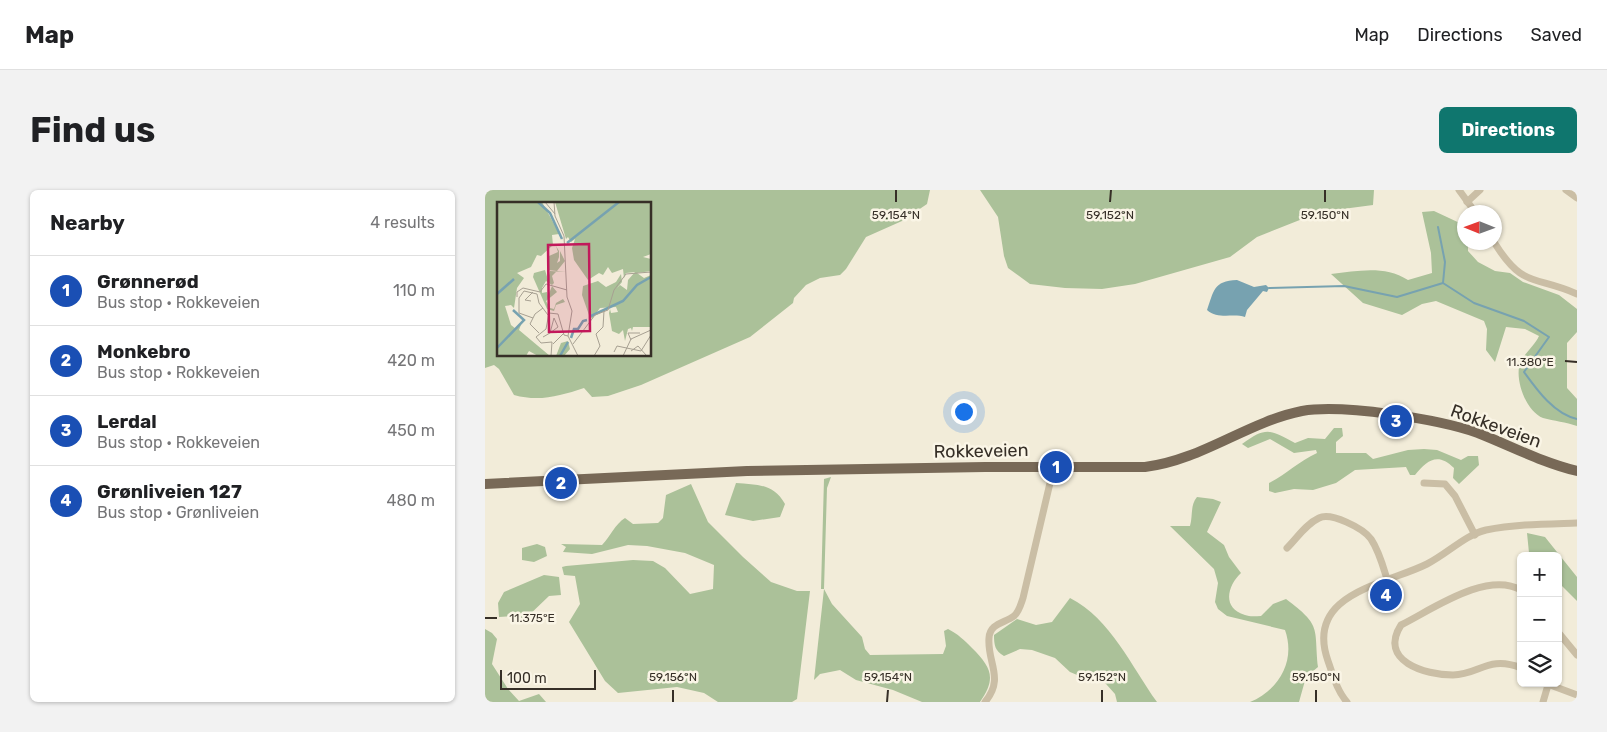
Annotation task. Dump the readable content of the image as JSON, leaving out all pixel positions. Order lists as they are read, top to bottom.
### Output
{
  "streets": {
    "main road": ["Rokkeveien"]
  },
  "scale_bar": "100 m",
  "north": "left",
  "page": {
    "header": "Map",
    "nav": ["Map", "Directions", "Saved"],
    "buttons": "Directions",
    "title": "Find us",
    "heading": ["Nearby", "4 results"],
    "list": [
      {
        "mark": "1",
        "name": "Grønnerød",
        "note": "Bus stop · Rokkeveien",
        "value": "110 m"
      },
      {
        "mark": "2",
        "name": "Monkebro",
        "note": "Bus stop · Rokkeveien",
        "value": "420 m"
      },
      {
        "mark": "3",
        "name": "Lerdal",
        "note": "Bus stop · Rokkeveien",
        "value": "450 m"
      },
      {
        "mark": "4",
        "name": "Grønliveien 127",
        "note": "Bus stop · Grønliveien",
        "value": "480 m"
      }
    ],
    "pins": [
      "3",
      "1",
      "2",
      "4"
    ],
    "map_buttons": ["+", "−"],
    "scale": "100 m"
  },
  "coordinates": [
    "59.154°N",
    "59.152°N",
    "59.150°N",
    "11.380°E",
    "11.375°E",
    "59.156°N"
  ]
}
